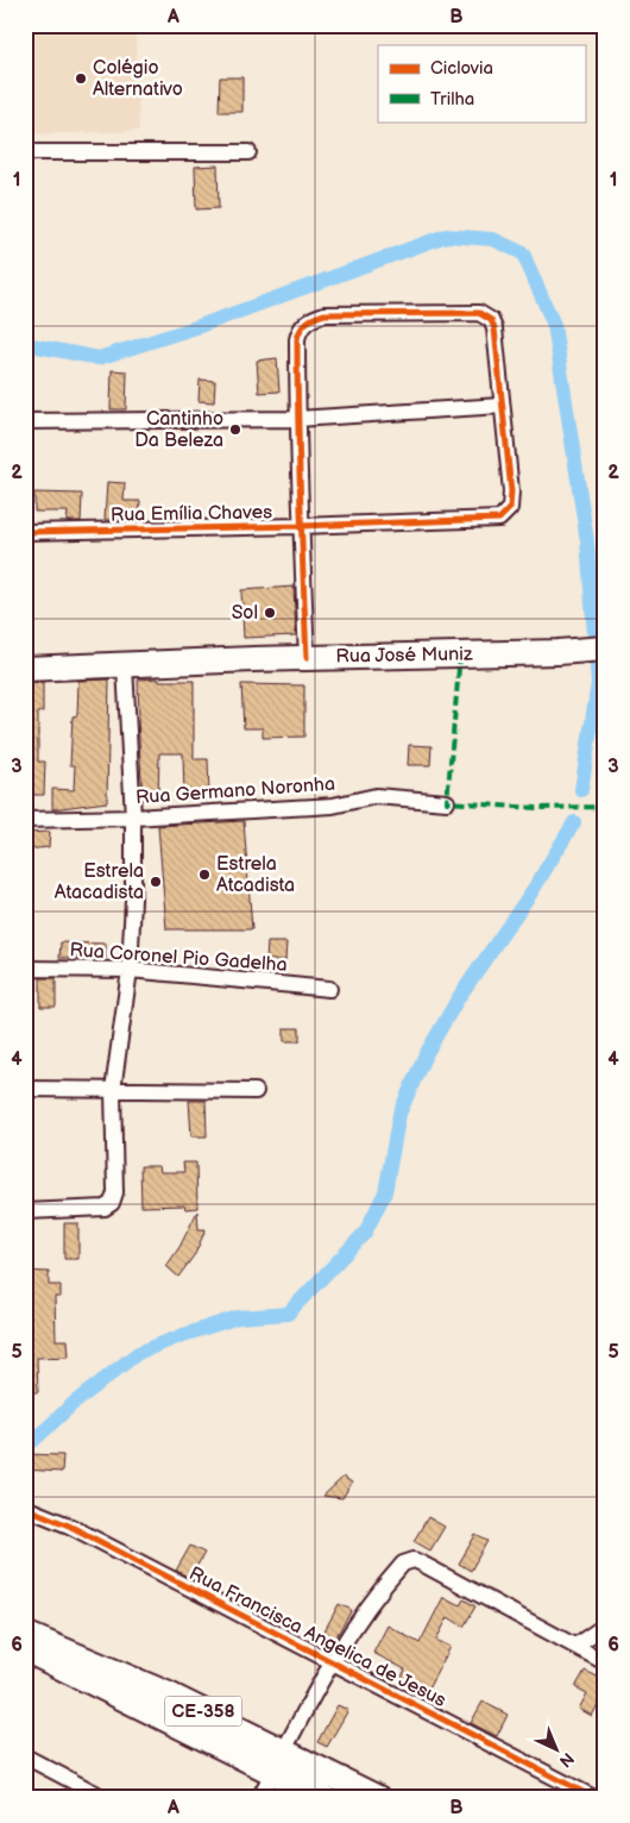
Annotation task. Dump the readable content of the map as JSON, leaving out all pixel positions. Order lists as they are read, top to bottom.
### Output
{
  "streets": {
    "main road": ["Rua José Muniz", "CE-358"],
    "street": [
      "Rua Emília Chaves",
      "Rua Germano Noronha",
      "Rua Coronel Pio Gadelha",
      "Rua Francisca Angelica de Jesus"
    ]
  },
  "places": [
    "Colégio Alternativo",
    "Cantinho Da Beleza",
    "Sol",
    "Estrela Atcadista",
    "Estrela Atacadista"
  ],
  "legend": ["Ciclovia", "Trilha"],
  "north": "bottom right",
  "grid": {
    "columns": ["A", "B"],
    "rows": [
      "1",
      "2",
      "3",
      "4",
      "5",
      "6"
    ]
  }
}
